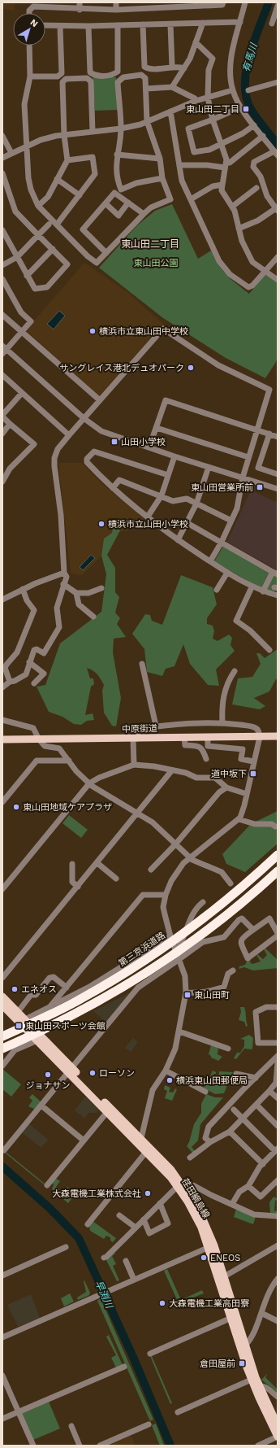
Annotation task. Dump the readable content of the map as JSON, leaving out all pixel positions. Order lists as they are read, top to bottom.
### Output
{
  "streets": {
    "highway": ["第三京浜道路"],
    "main road": ["中原街道", "荏田綱島線"]
  },
  "districts": ["東山田二丁目"],
  "water": ["有馬川", "早渕川"],
  "parks": ["東山田公園"],
  "places": {
    "transit": [
      "東山田二丁目",
      "山田小学校",
      "東山田営業所前",
      "道中坂下",
      "東山田町",
      "東山田スポーツ会館",
      "倉田屋前"
    ],
    "other": [
      "横浜市立東山田中学校",
      "サングレイス港北デュオパーク",
      "横浜市立山田小学校",
      "東山田地域ケアプラザ",
      "エネオス",
      "ローソン",
      "ジョナサン",
      "横浜東山田郵便局",
      "大森電機工業株式会社",
      "ENEOS",
      "大森電機工業高田寮"
    ]
  },
  "north": "top right"
}
